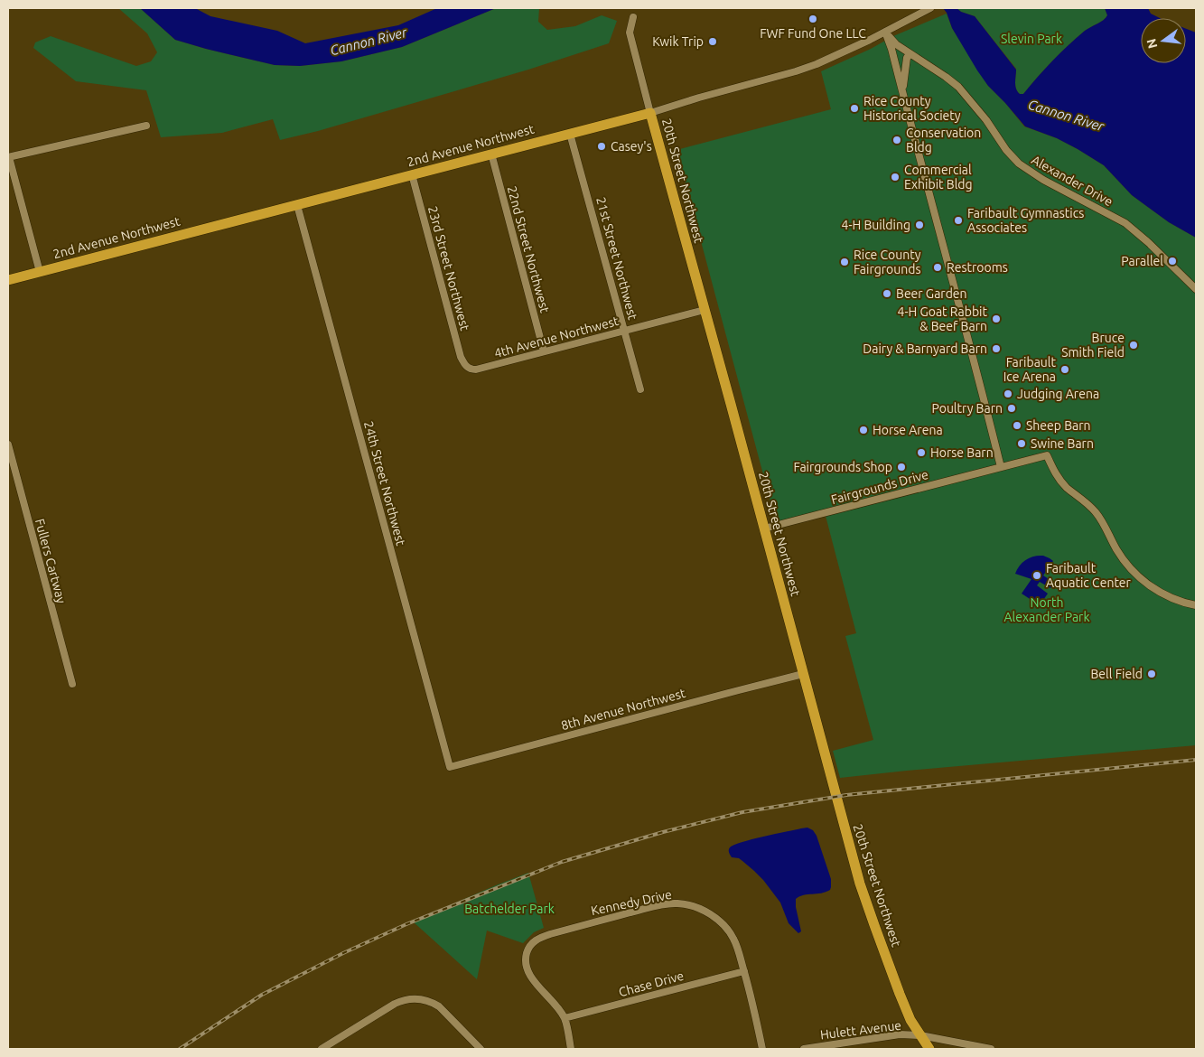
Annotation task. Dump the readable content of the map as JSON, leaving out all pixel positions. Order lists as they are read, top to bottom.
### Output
{
  "streets": {
    "highway": ["2nd Avenue Northwest", "20th Street Northwest"],
    "street": [
      "Alexander Drive",
      "22nd Street Northwest",
      "21st Street Northwest",
      "23rd Street Northwest",
      "4th Avenue Northwest",
      "24th Street Northwest",
      "Fairgrounds Drive",
      "Fullers Cartway",
      "8th Avenue Northwest",
      "Kennedy Drive",
      "Chase Drive",
      "Hulett Avenue"
    ]
  },
  "crossings": [
    ["2nd Avenue Northwest", "20th Street Northwest"],
    ["2nd Avenue Northwest", "Alexander Drive"],
    ["2nd Avenue Northwest", "22nd Street Northwest"],
    ["2nd Avenue Northwest", "21st Street Northwest"],
    ["2nd Avenue Northwest", "23rd Street Northwest"],
    ["2nd Avenue Northwest", "24th Street Northwest"],
    ["20th Street Northwest", "4th Avenue Northwest"],
    ["20th Street Northwest", "Fairgrounds Drive"],
    ["20th Street Northwest", "8th Avenue Northwest"],
    ["20th Street Northwest", "Hulett Avenue"],
    ["22nd Street Northwest", "4th Avenue Northwest"],
    ["21st Street Northwest", "4th Avenue Northwest"],
    ["23rd Street Northwest", "4th Avenue Northwest"],
    ["24th Street Northwest", "8th Avenue Northwest"],
    ["Kennedy Drive", "Chase Drive"]
  ],
  "water": ["Cannon River"],
  "parks": ["Slevin Park", "North Alexander Park", "Batchelder Park"],
  "places": [
    "FWF Fund One LLC",
    "Kwik Trip",
    "Rice County Historical Society",
    "Conservation Bldg",
    "Casey's",
    "Commercial Exhibit Bldg",
    "Faribault Gymnastics Associates",
    "4-H Building",
    "Parallel",
    "Rice County Fairgrounds",
    "Restrooms",
    "Beer Garden",
    "4-H Goat Rabbit & Beef Barn",
    "Bruce Smith Field",
    "Dairy & Barnyard Barn",
    "Faribault Ice Arena",
    "Judging Arena",
    "Poultry Barn",
    "Sheep Barn",
    "Horse Arena",
    "Swine Barn",
    "Horse Barn",
    "Fairgrounds Shop",
    "Faribault Aquatic Center",
    "Bell Field"
  ],
  "north": "left"
}
